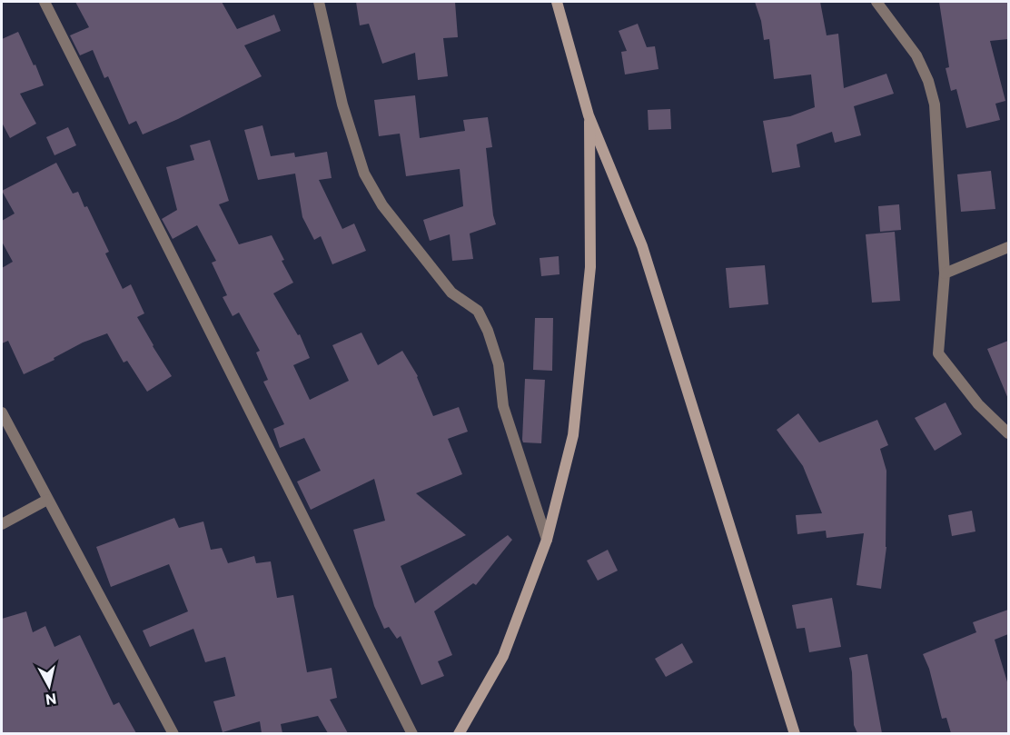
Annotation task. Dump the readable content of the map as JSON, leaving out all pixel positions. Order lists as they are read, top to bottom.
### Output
{
  "north": "bottom"
}
